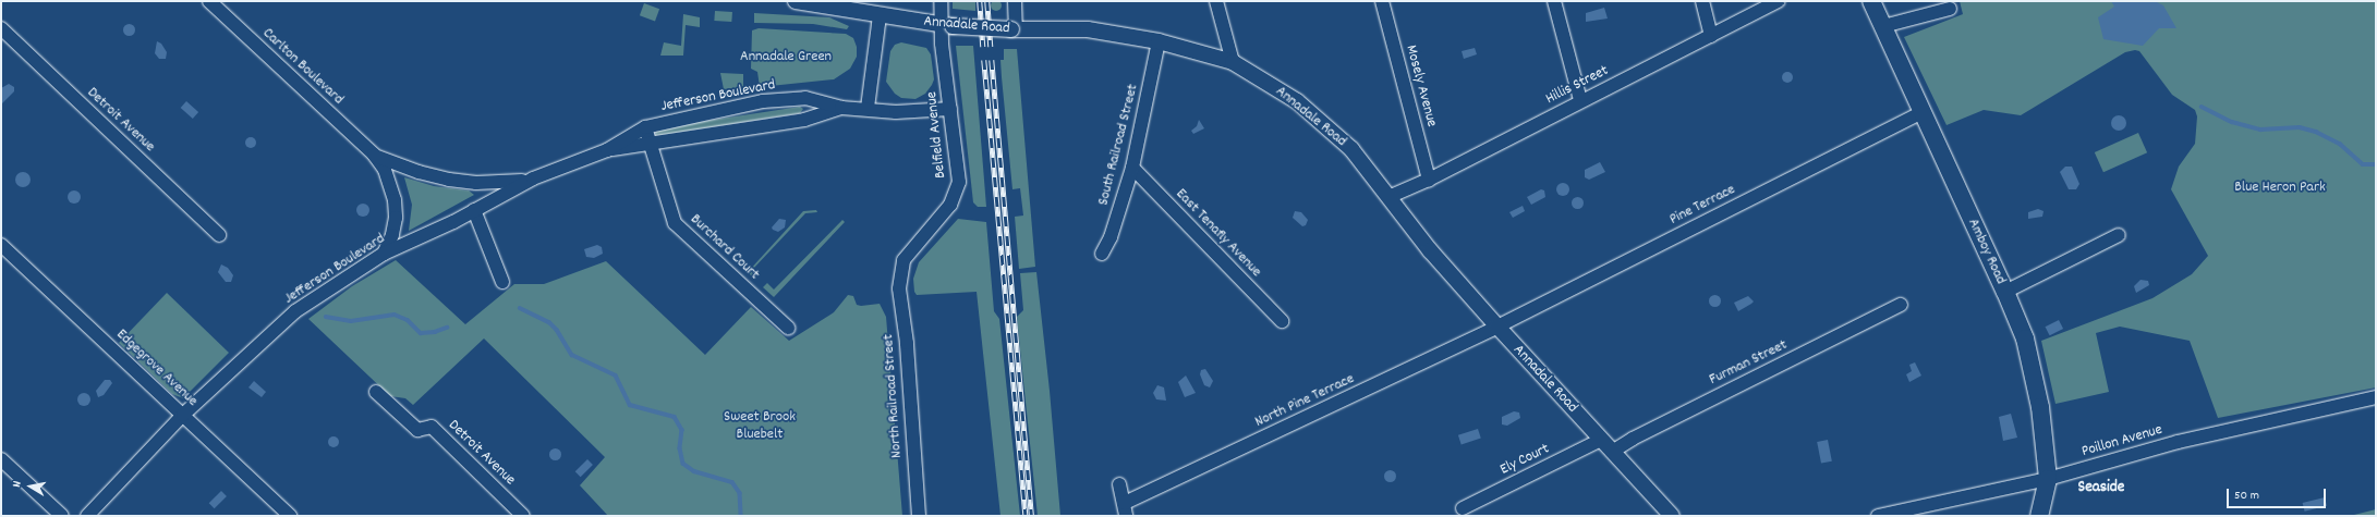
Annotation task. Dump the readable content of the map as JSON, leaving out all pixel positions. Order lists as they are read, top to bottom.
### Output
{
  "streets": {
    "main road": ["Amboy Road"],
    "street": [
      "Annadale Road",
      "Carlton Boulevard",
      "Hillis Street",
      "Mosely Avenue",
      "Jefferson Boulevard",
      "Detroit Avenue",
      "Belfield Avenue",
      "South Railroad Street",
      "Pine Terrace",
      "East Tenafly Avenue",
      "Burchard Court",
      "Furman Street",
      "Edgegrove Avenue",
      "North Railroad Street",
      "North Pine Terrace",
      "Poillon Avenue",
      "Ely Court"
    ]
  },
  "crossings": [
    ["Annadale Road", "Hillis Street"],
    ["Annadale Road", "Belfield Avenue"],
    ["Annadale Road", "South Railroad Street"],
    ["Annadale Road", "Pine Terrace"],
    ["Annadale Road", "Furman Street"],
    ["Annadale Road", "North Pine Terrace"],
    ["Annadale Road", "Ely Court"],
    ["Carlton Boulevard", "Jefferson Boulevard"],
    ["Hillis Street", "Mosely Avenue"],
    ["Jefferson Boulevard", "Belfield Avenue"],
    ["Jefferson Boulevard", "Burchard Court"],
    ["Jefferson Boulevard", "Edgegrove Avenue"],
    ["Belfield Avenue", "North Railroad Street"],
    ["South Railroad Street", "East Tenafly Avenue"],
    ["Pine Terrace", "Amboy Road"],
    ["Pine Terrace", "North Pine Terrace"],
    ["Amboy Road", "Poillon Avenue"]
  ],
  "districts": ["Seaside"],
  "parks": ["Annadale Green", "Blue Heron Park", "Sweet Brook Bluebelt"],
  "scale_bar": "50 m",
  "north": "left"
}
